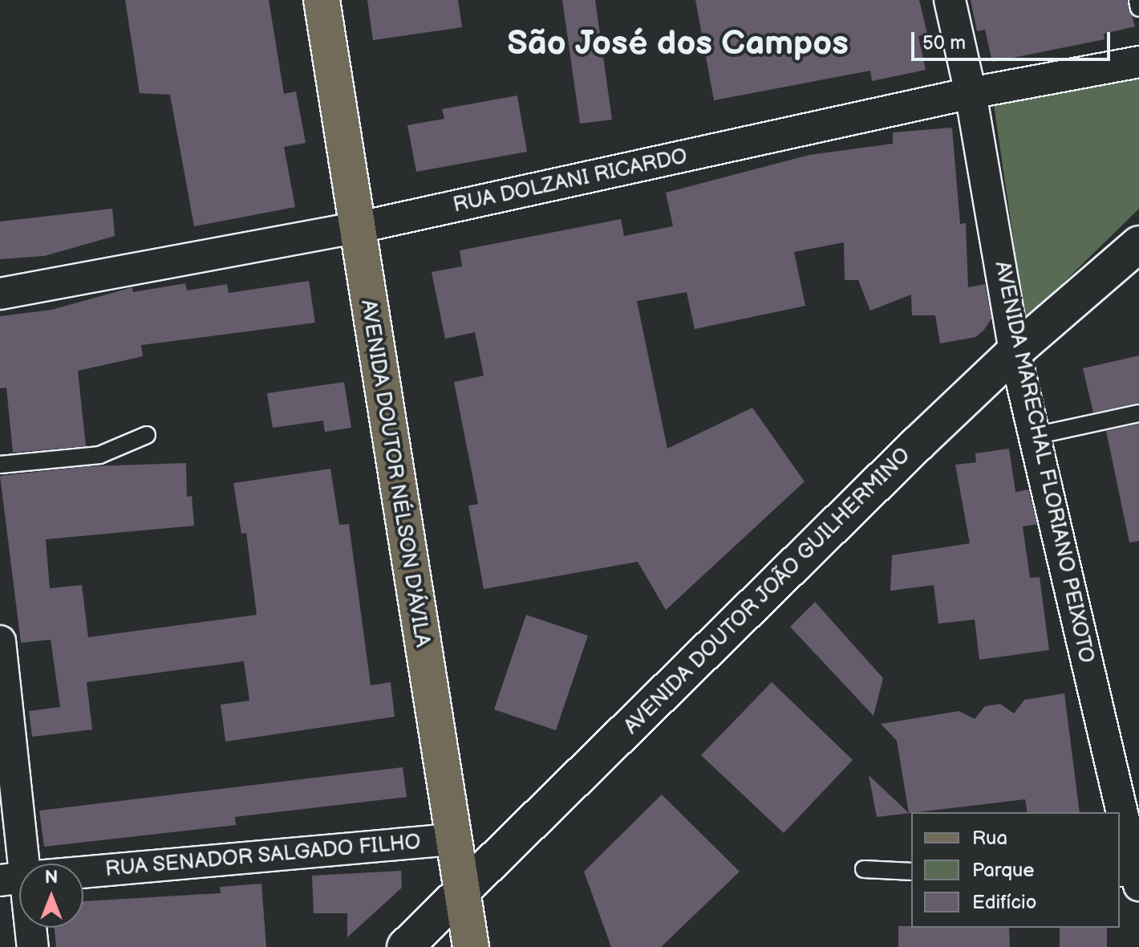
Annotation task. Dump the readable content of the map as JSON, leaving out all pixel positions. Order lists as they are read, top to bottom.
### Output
{
  "streets": {
    "main road": ["AVENIDA DOUTOR NÉLSON D'ÁVILA", "AVENIDA DOUTOR JOÃO GUILHERMINO"],
    "street": ["RUA DOLZANI RICARDO", "AVENIDA MARECHAL FLORIANO PEIXOTO", "RUA SENADOR SALGADO FILHO"]
  },
  "crossings": [
    ["RUA DOLZANI RICARDO", "AVENIDA MARECHAL FLORIANO PEIXOTO"],
    ["RUA DOLZANI RICARDO", "AVENIDA DOUTOR NÉLSON D'ÁVILA"],
    ["AVENIDA MARECHAL FLORIANO PEIXOTO", "AVENIDA DOUTOR JOÃO GUILHERMINO"],
    ["AVENIDA DOUTOR NÉLSON D'ÁVILA", "AVENIDA DOUTOR JOÃO GUILHERMINO"],
    ["AVENIDA DOUTOR NÉLSON D'ÁVILA", "RUA SENADOR SALGADO FILHO"]
  ],
  "districts": ["São José dos Campos"],
  "legend": ["Rua", "Parque", "Edifício"],
  "scale_bar": "50 m",
  "north": "top"
}
